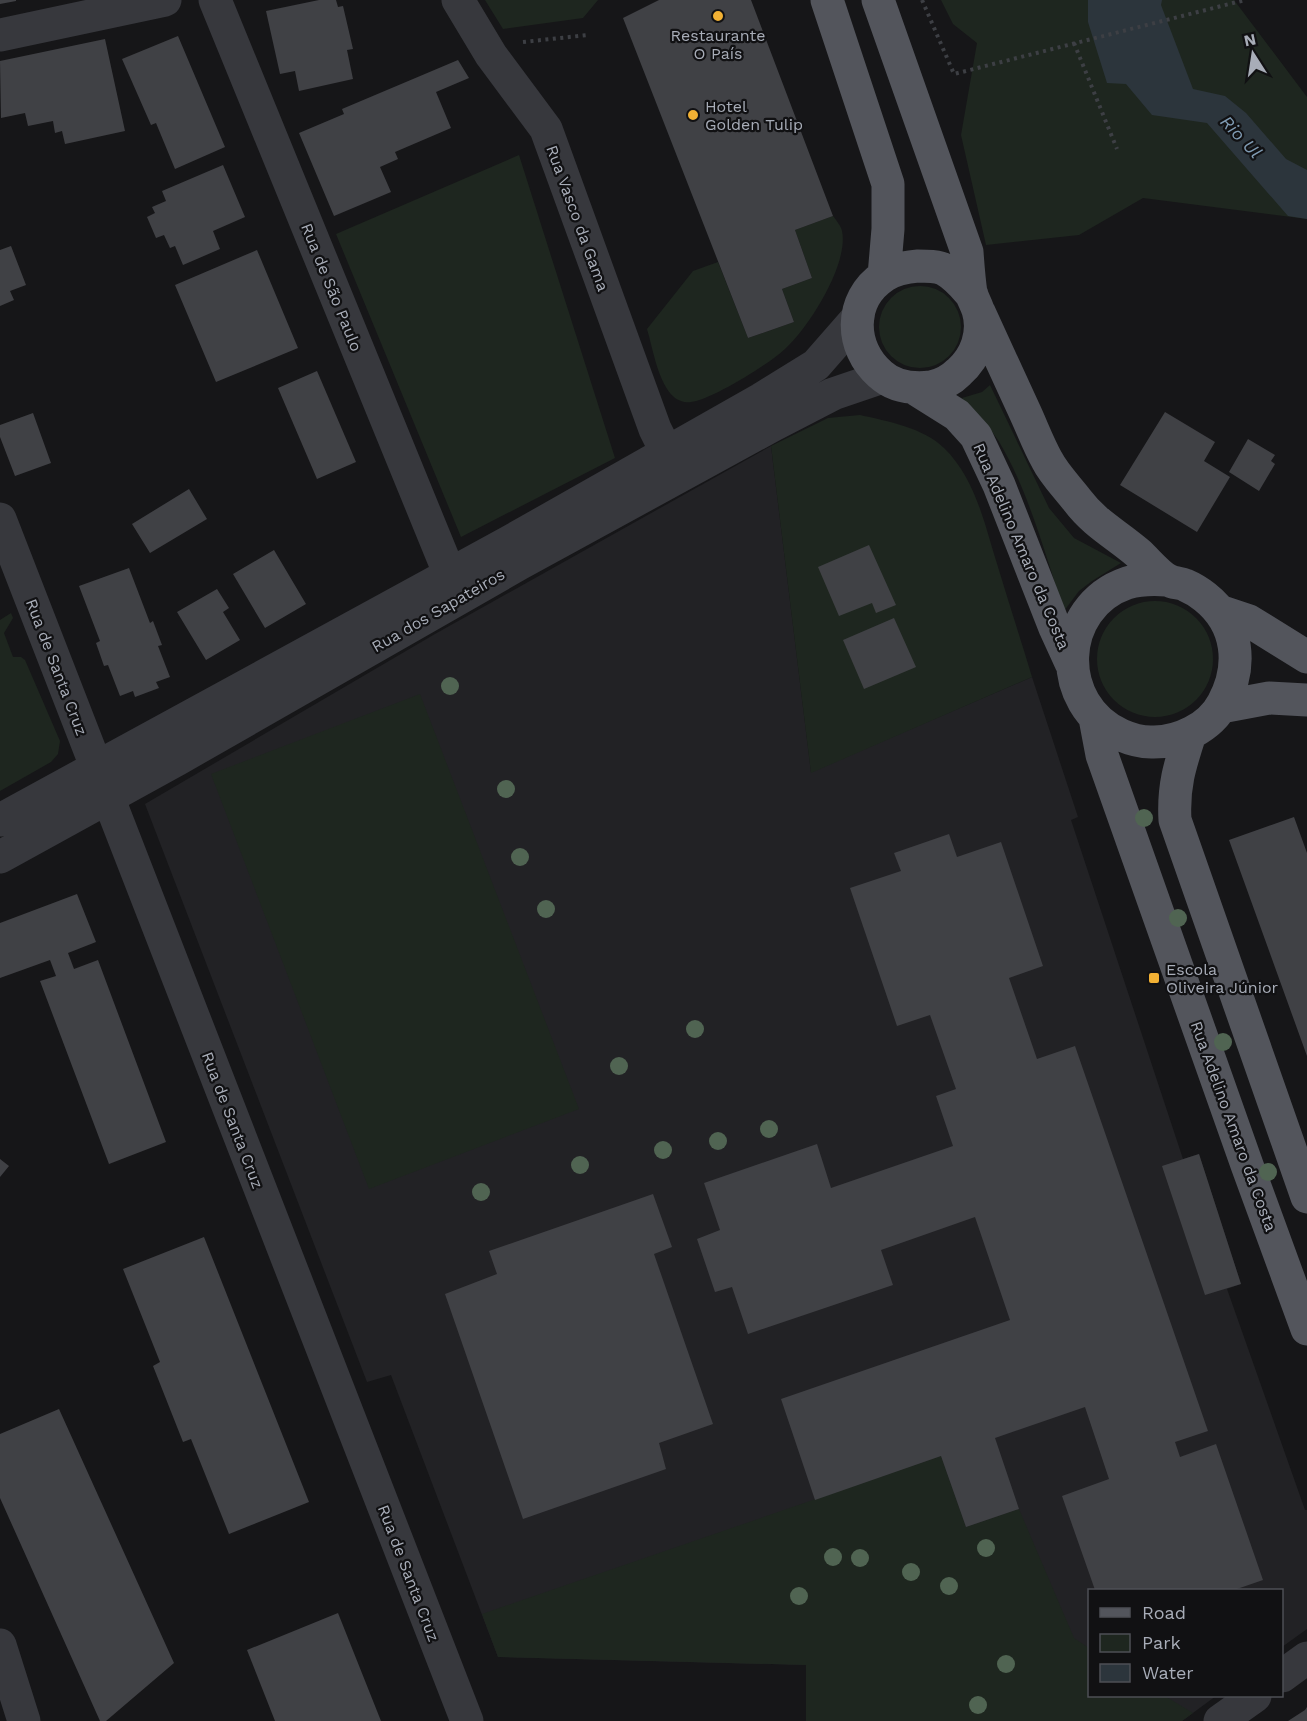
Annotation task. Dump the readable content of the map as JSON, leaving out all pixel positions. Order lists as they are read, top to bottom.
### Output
{
  "streets": {
    "main road": ["Rua Adelino Amaro da Costa"],
    "street": [
      "Rua Vasco da Gama",
      "Rua de São Paulo",
      "Rua dos Sapateiros",
      "Rua de Santa Cruz"
    ]
  },
  "crossings": [
    ["Rua Vasco da Gama", "Rua dos Sapateiros"],
    ["Rua de São Paulo", "Rua dos Sapateiros"],
    ["Rua Adelino Amaro da Costa", "Rua dos Sapateiros"],
    ["Rua dos Sapateiros", "Rua de Santa Cruz"]
  ],
  "water": ["Rio Ul"],
  "places": {
    "other": ["Restaurante O País", "Hotel Golden Tulip"],
    "transit": ["Escola Oliveira Júnior"]
  },
  "legend": ["Road", "Park", "Water"],
  "north": "top"
}
